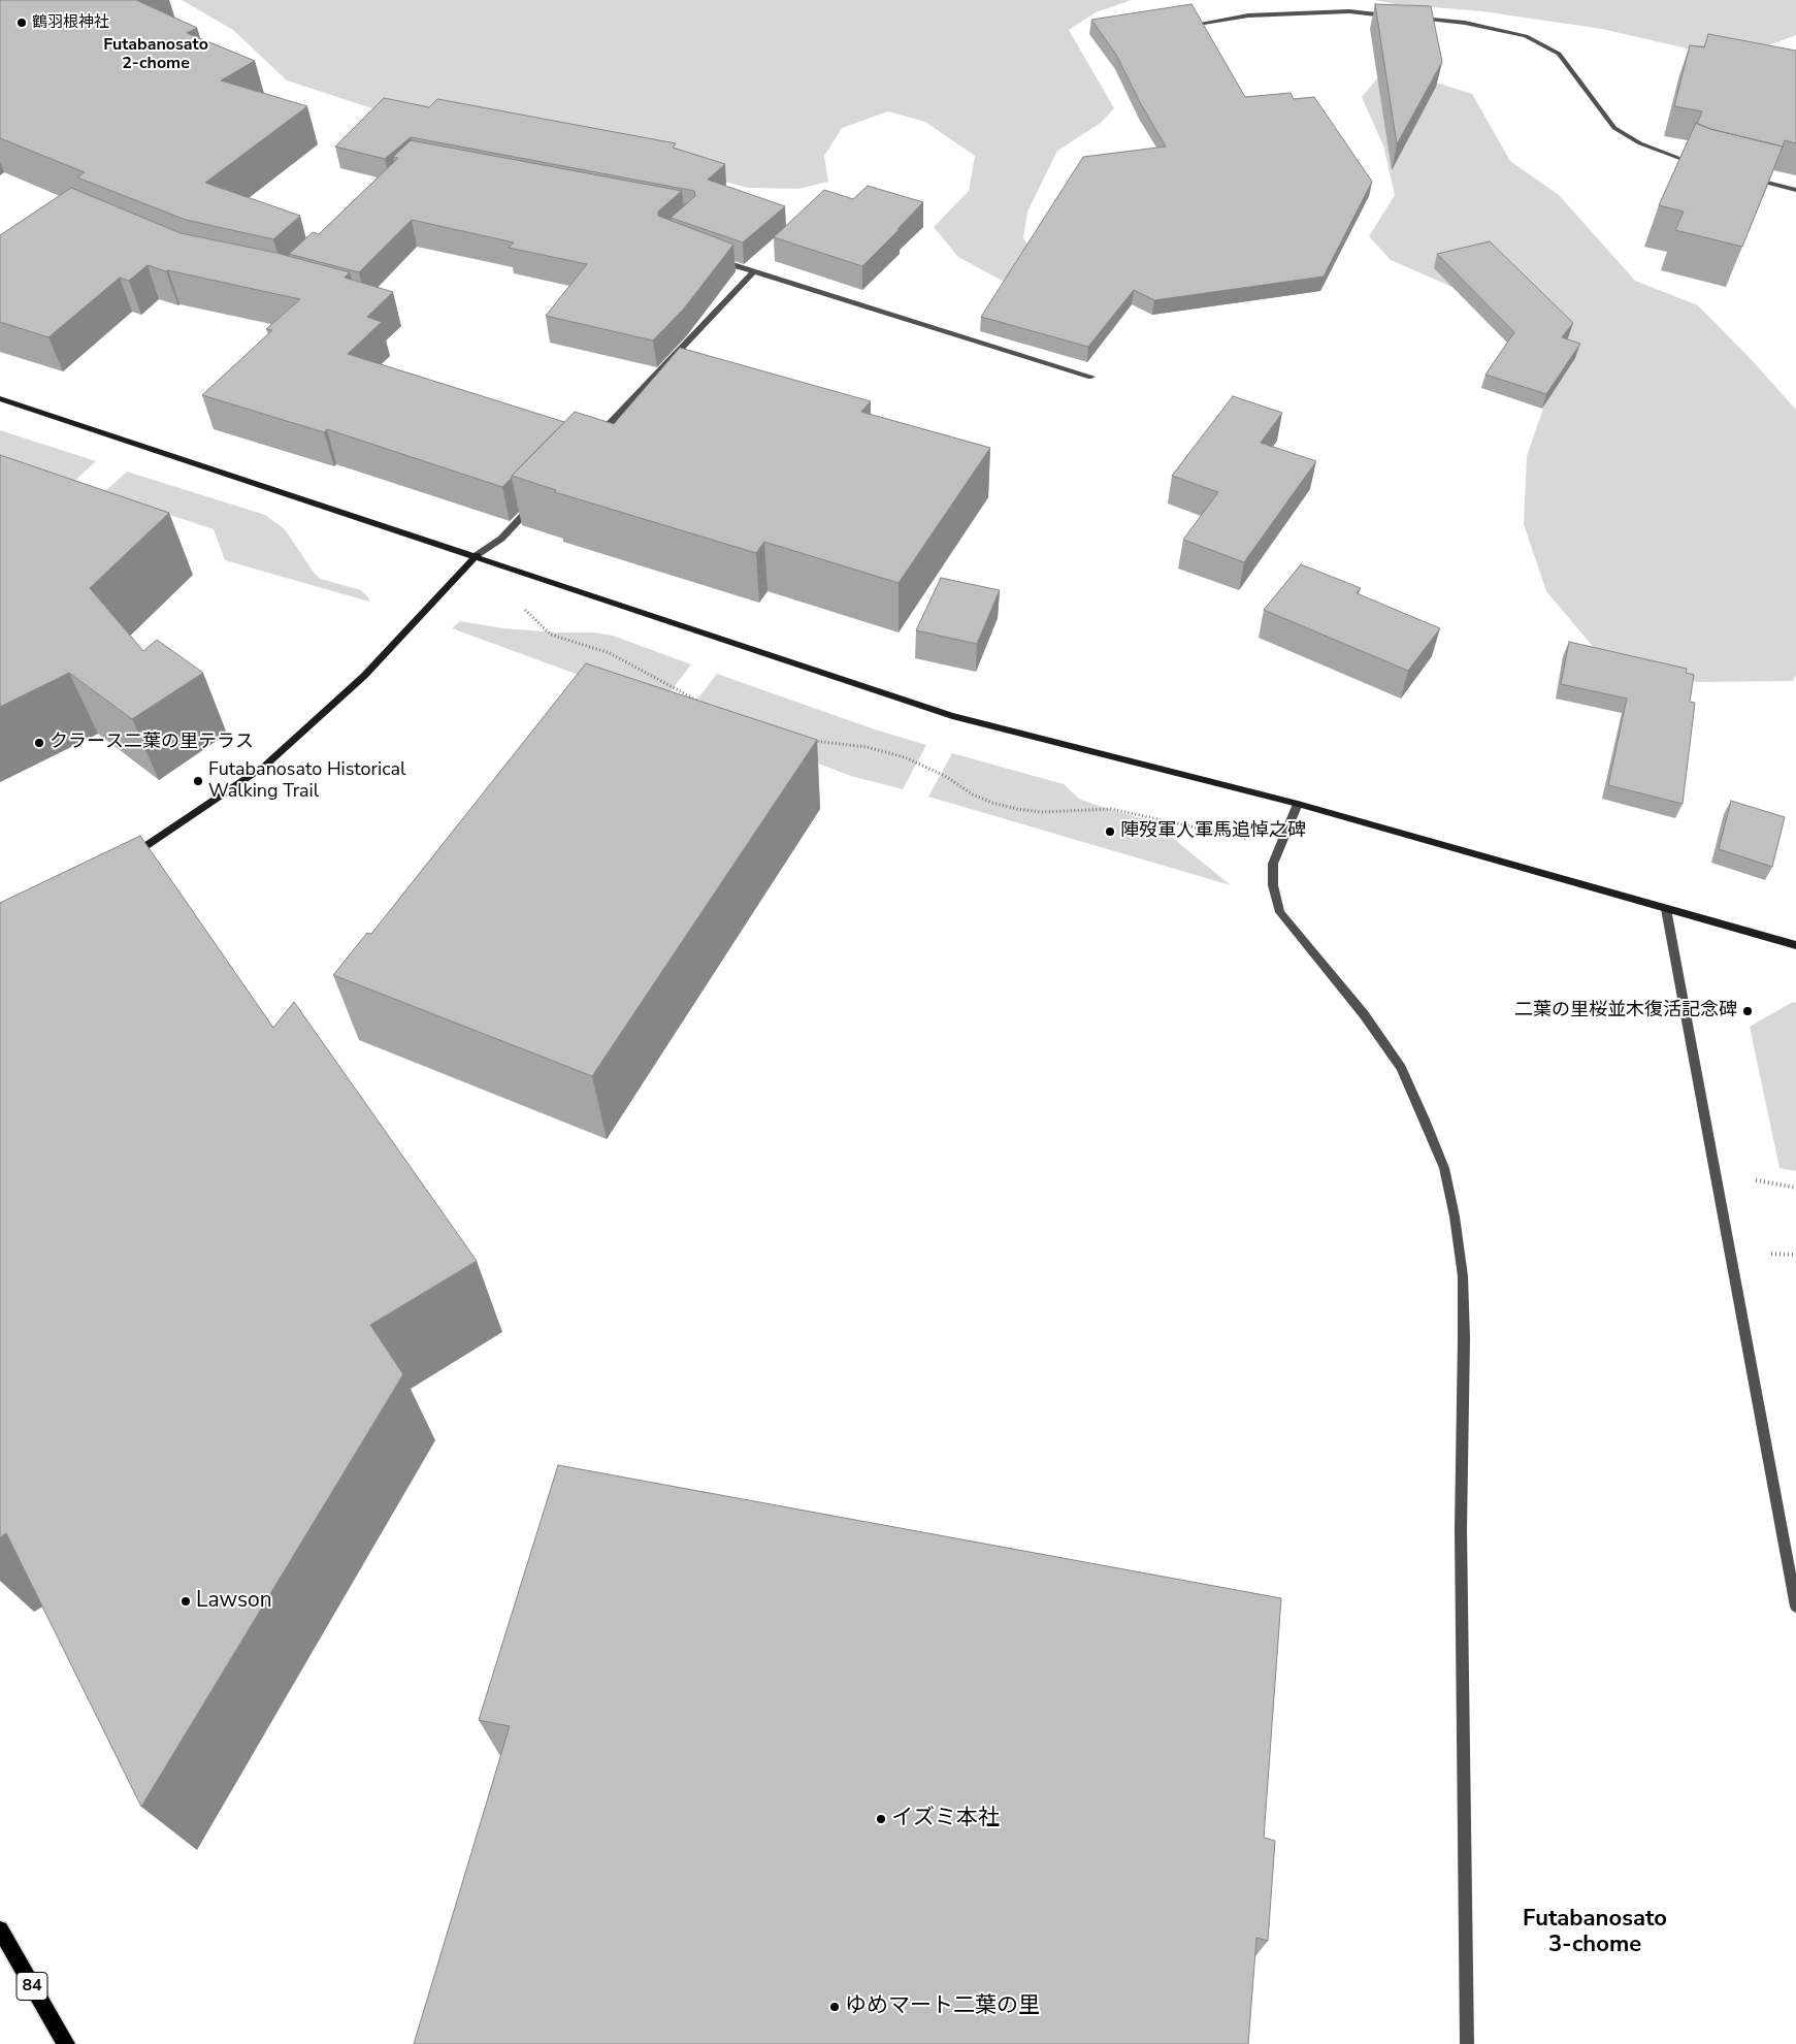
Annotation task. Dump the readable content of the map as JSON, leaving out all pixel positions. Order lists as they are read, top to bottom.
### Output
{
  "streets": {
    "main road": ["84"]
  },
  "districts": ["Futabanosato 2-chome", "Futabanosato 3-chome"],
  "places": [
    "鶴羽根神社",
    "クラース二葉の里テラス",
    "Futabanosato Historical Walking Trail",
    "陣歿軍人軍馬追悼之碑",
    "二葉の里桜並木復活記念碑",
    "Lawson",
    "イズミ本社",
    "ゆめマート二葉の里"
  ]
}
